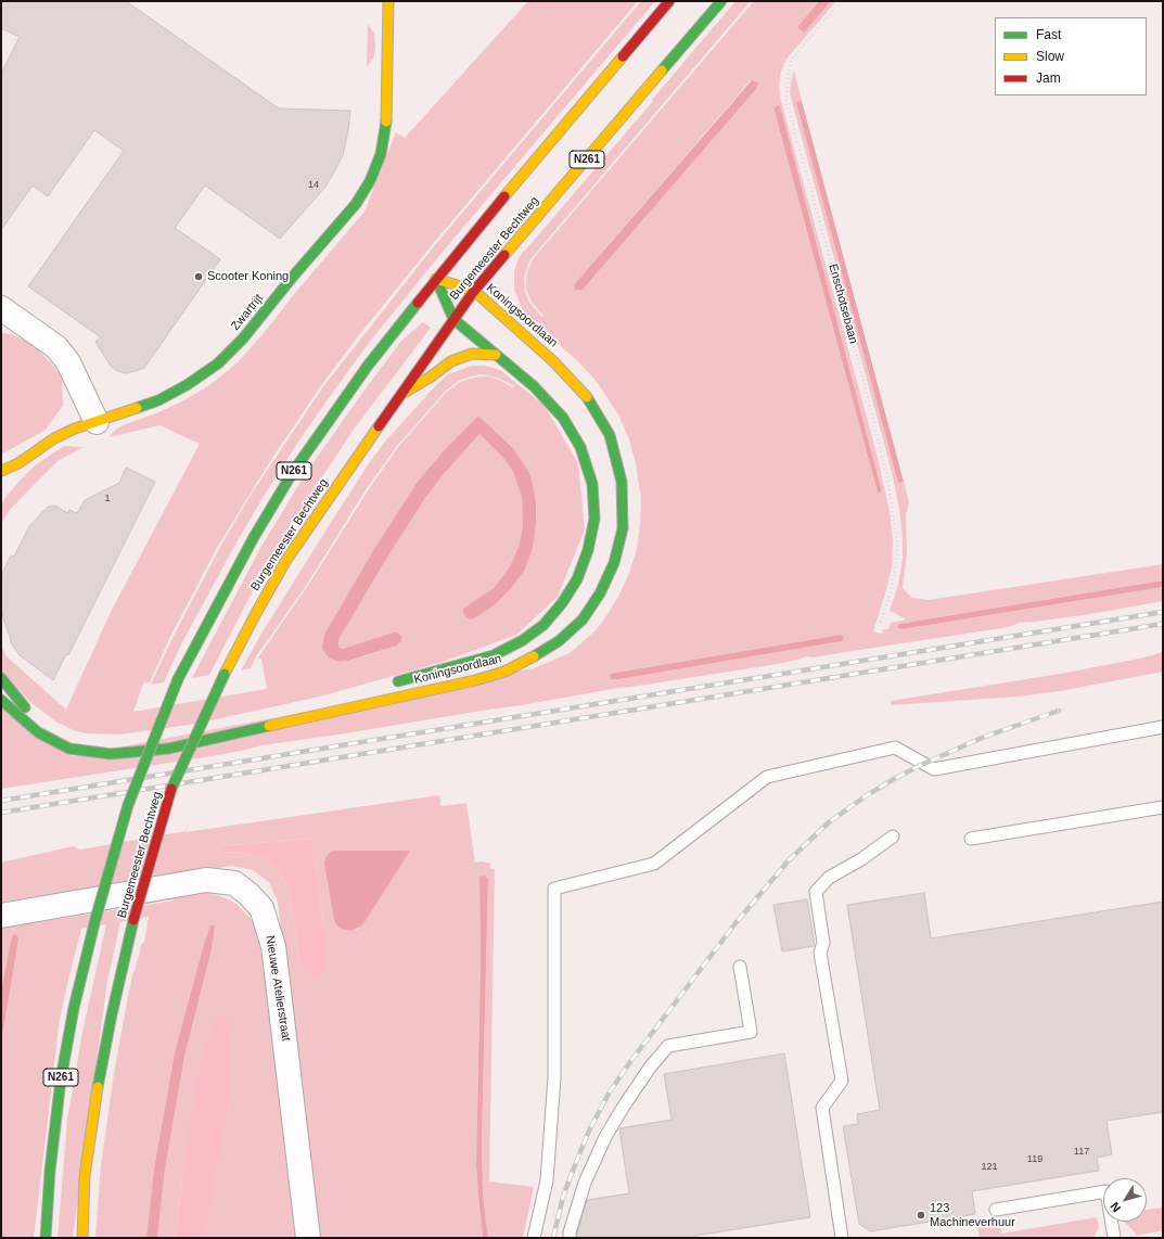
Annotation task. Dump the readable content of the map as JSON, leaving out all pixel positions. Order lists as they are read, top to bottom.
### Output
{
  "streets": {
    "main road": [
      "N261",
      "Burgemeester Bechtweg",
      "Zwartrijt",
      "Koningsoordlaan"
    ],
    "street": ["Nieuwe Atelierstraat"],
    "path": ["Enschotsebaan"]
  },
  "crossings": [
    ["Burgemeester Bechtweg", "Koningsoordlaan"]
  ],
  "places": ["Scooter Koning", "123 Machineverhuur"],
  "house_numbers": [
    "14",
    "1",
    "117",
    "119",
    "121"
  ],
  "legend": ["Fast", "Slow", "Jam"],
  "north": "bottom left"
}
